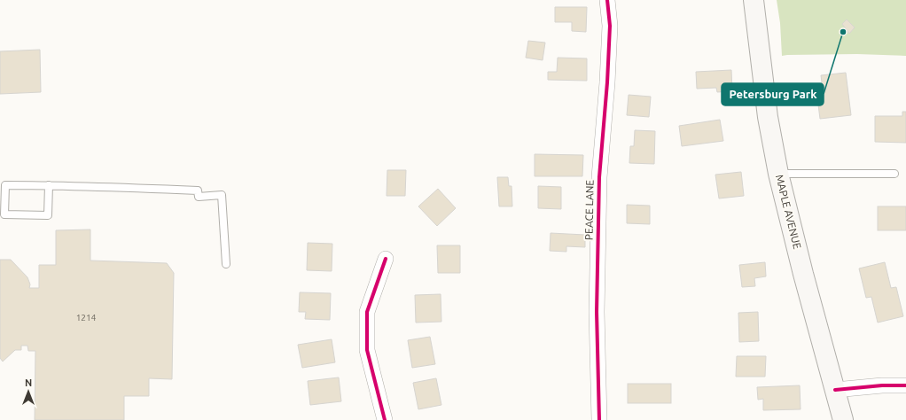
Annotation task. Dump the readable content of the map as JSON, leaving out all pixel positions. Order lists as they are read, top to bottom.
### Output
{
  "streets": {
    "main road": ["MAPLE AVENUE"],
    "street": ["PEACE LANE"]
  },
  "places": ["Petersburg Park"],
  "house_numbers": ["1214"],
  "north": "top"
}
